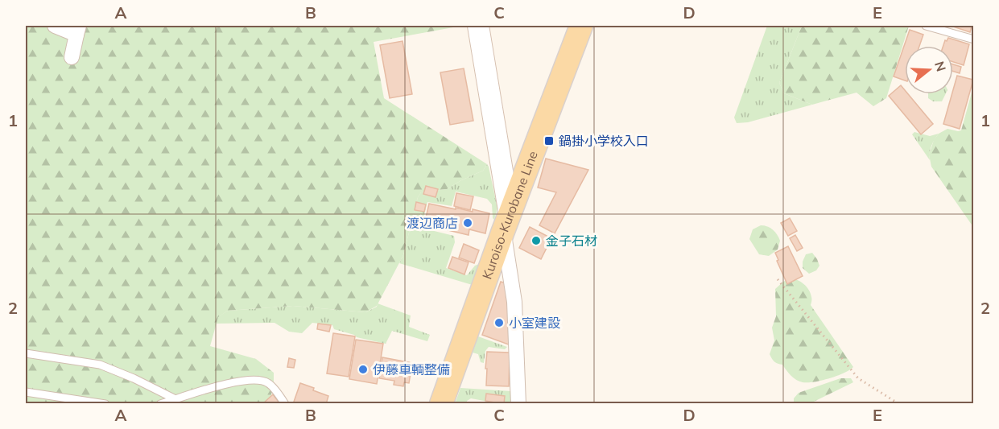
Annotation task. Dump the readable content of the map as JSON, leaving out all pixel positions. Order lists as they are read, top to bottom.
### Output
{
  "streets": {
    "main road": ["Kuroiso-Kurobane Line"]
  },
  "places": {
    "transit": ["鍋掛小学校入口"],
    "other": [
      "渡辺商店",
      "金子石材",
      "小室建設",
      "伊藤車輌整備"
    ]
  },
  "north": "right",
  "grid": {
    "columns": [
      "A",
      "B",
      "C",
      "D",
      "E"
    ],
    "rows": ["1", "2"]
  }
}
